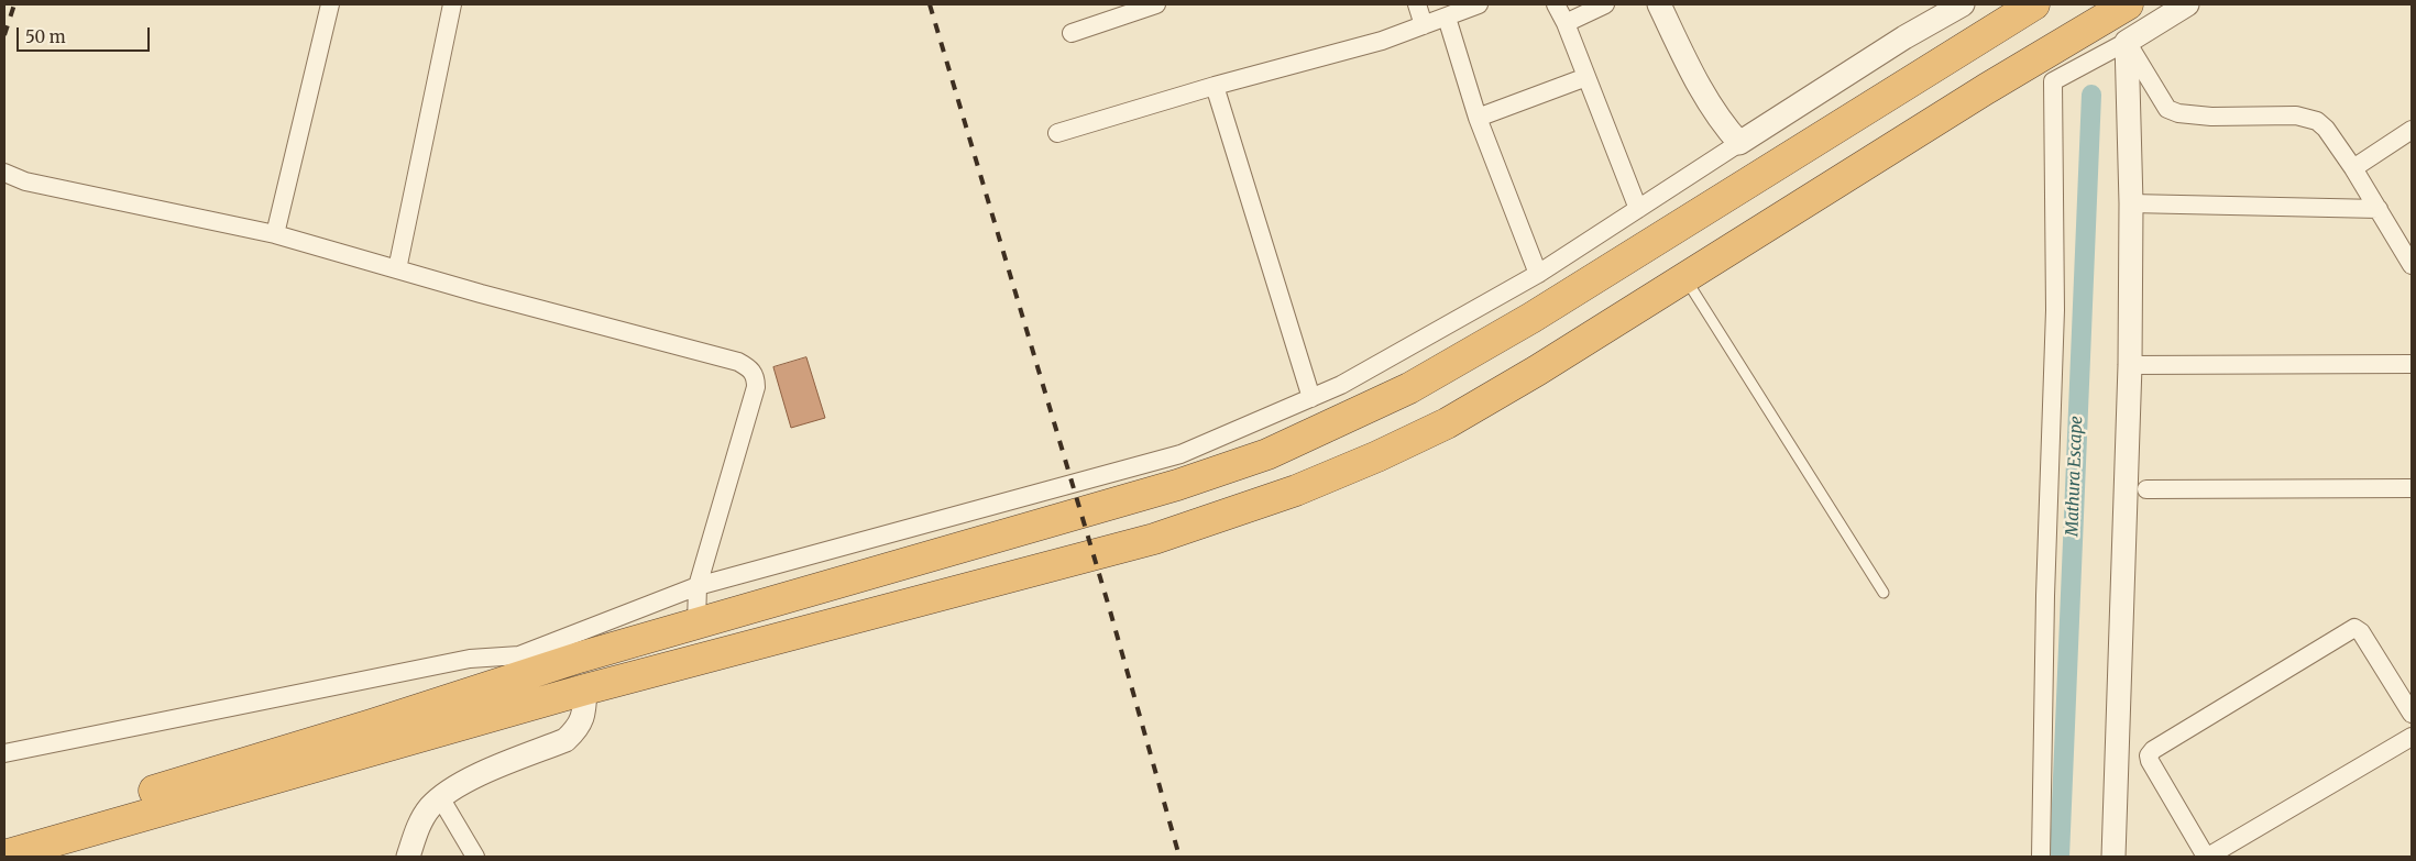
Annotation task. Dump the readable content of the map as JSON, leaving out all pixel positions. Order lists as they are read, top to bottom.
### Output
{
  "water": ["Mathura Escape"],
  "scale_bar": "50 m"
}
